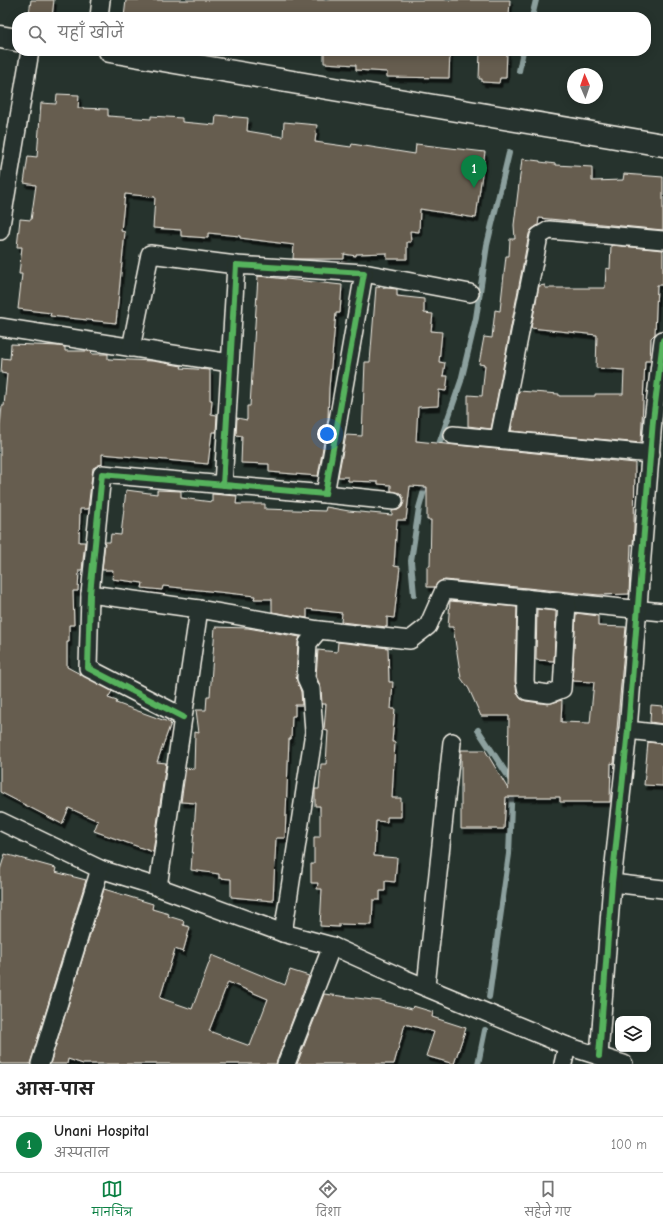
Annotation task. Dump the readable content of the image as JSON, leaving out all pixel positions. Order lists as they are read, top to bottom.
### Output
{
  "north": "top",
  "page": {
    "search": "यहाँ खोजें",
    "pins": "1",
    "heading": "आस-पास",
    "list": [
      {
        "mark": "1",
        "name": "Unani Hospital",
        "note": "अस्पताल",
        "value": "100 m"
      }
    ],
    "nav": ["मानचित्र", "दिशा", "सहेजे गए"]
  }
}
